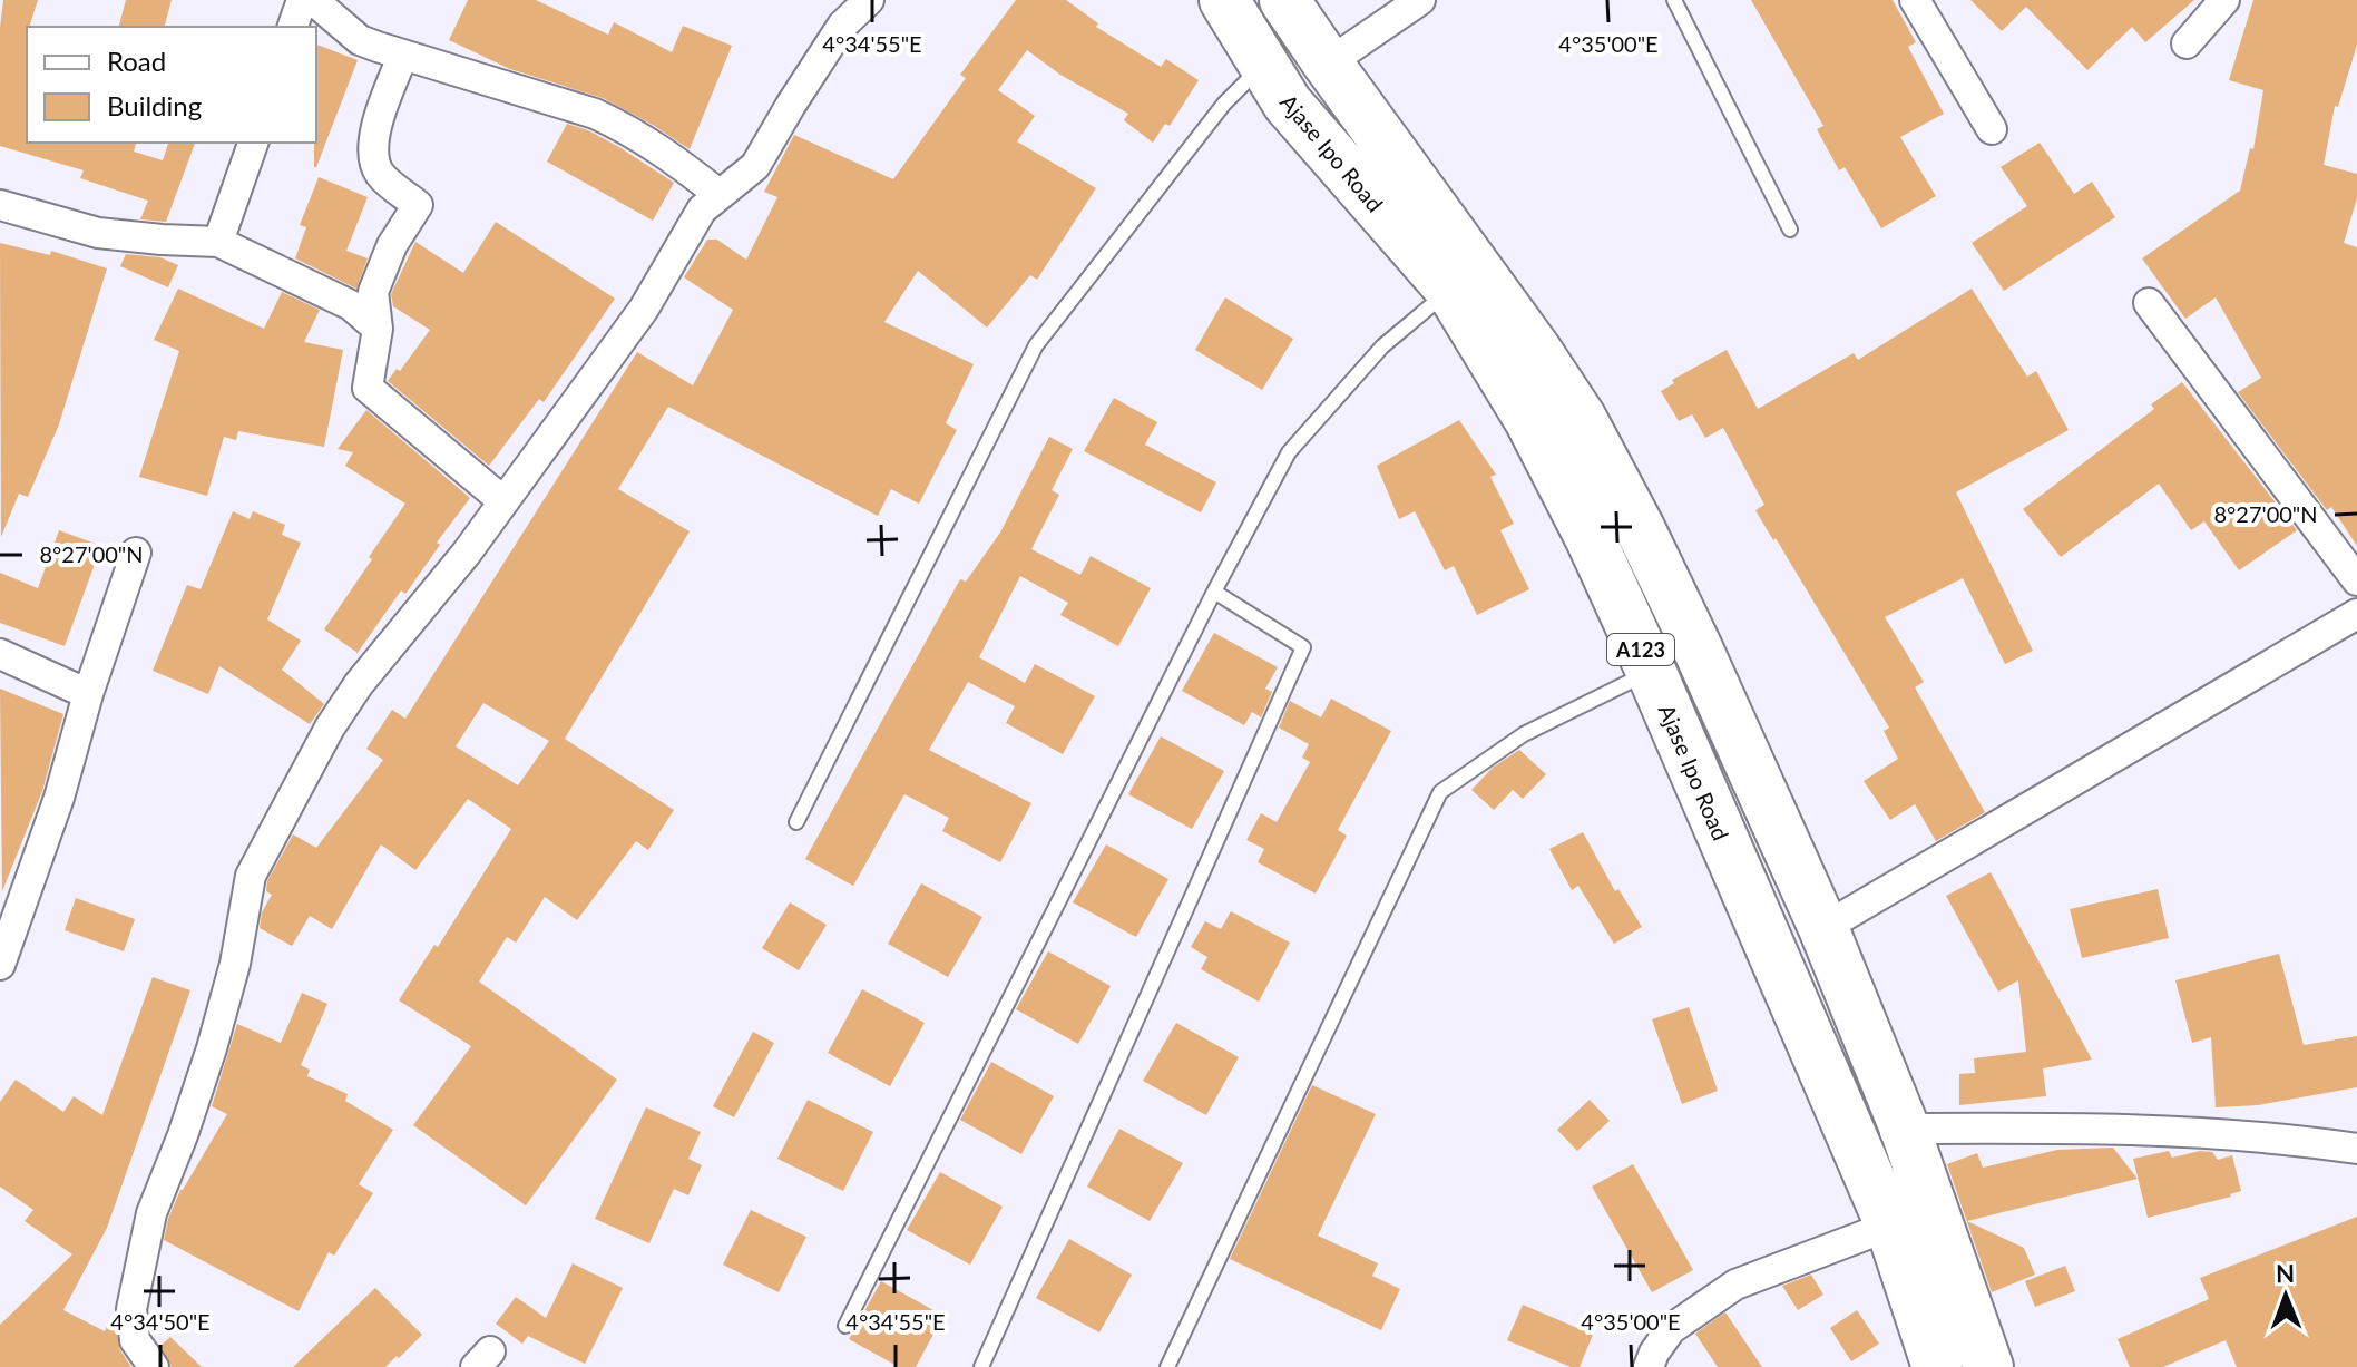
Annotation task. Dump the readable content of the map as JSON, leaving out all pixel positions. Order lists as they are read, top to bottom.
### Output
{
  "streets": {
    "highway": ["Ajase Ipo Road", "A123"]
  },
  "legend": ["Road", "Building"],
  "north": "top",
  "coordinates": [
    "4°34'55\"E",
    "4°35'00\"E",
    "8°27'00\"N",
    "4°34'50\"E"
  ]
}
